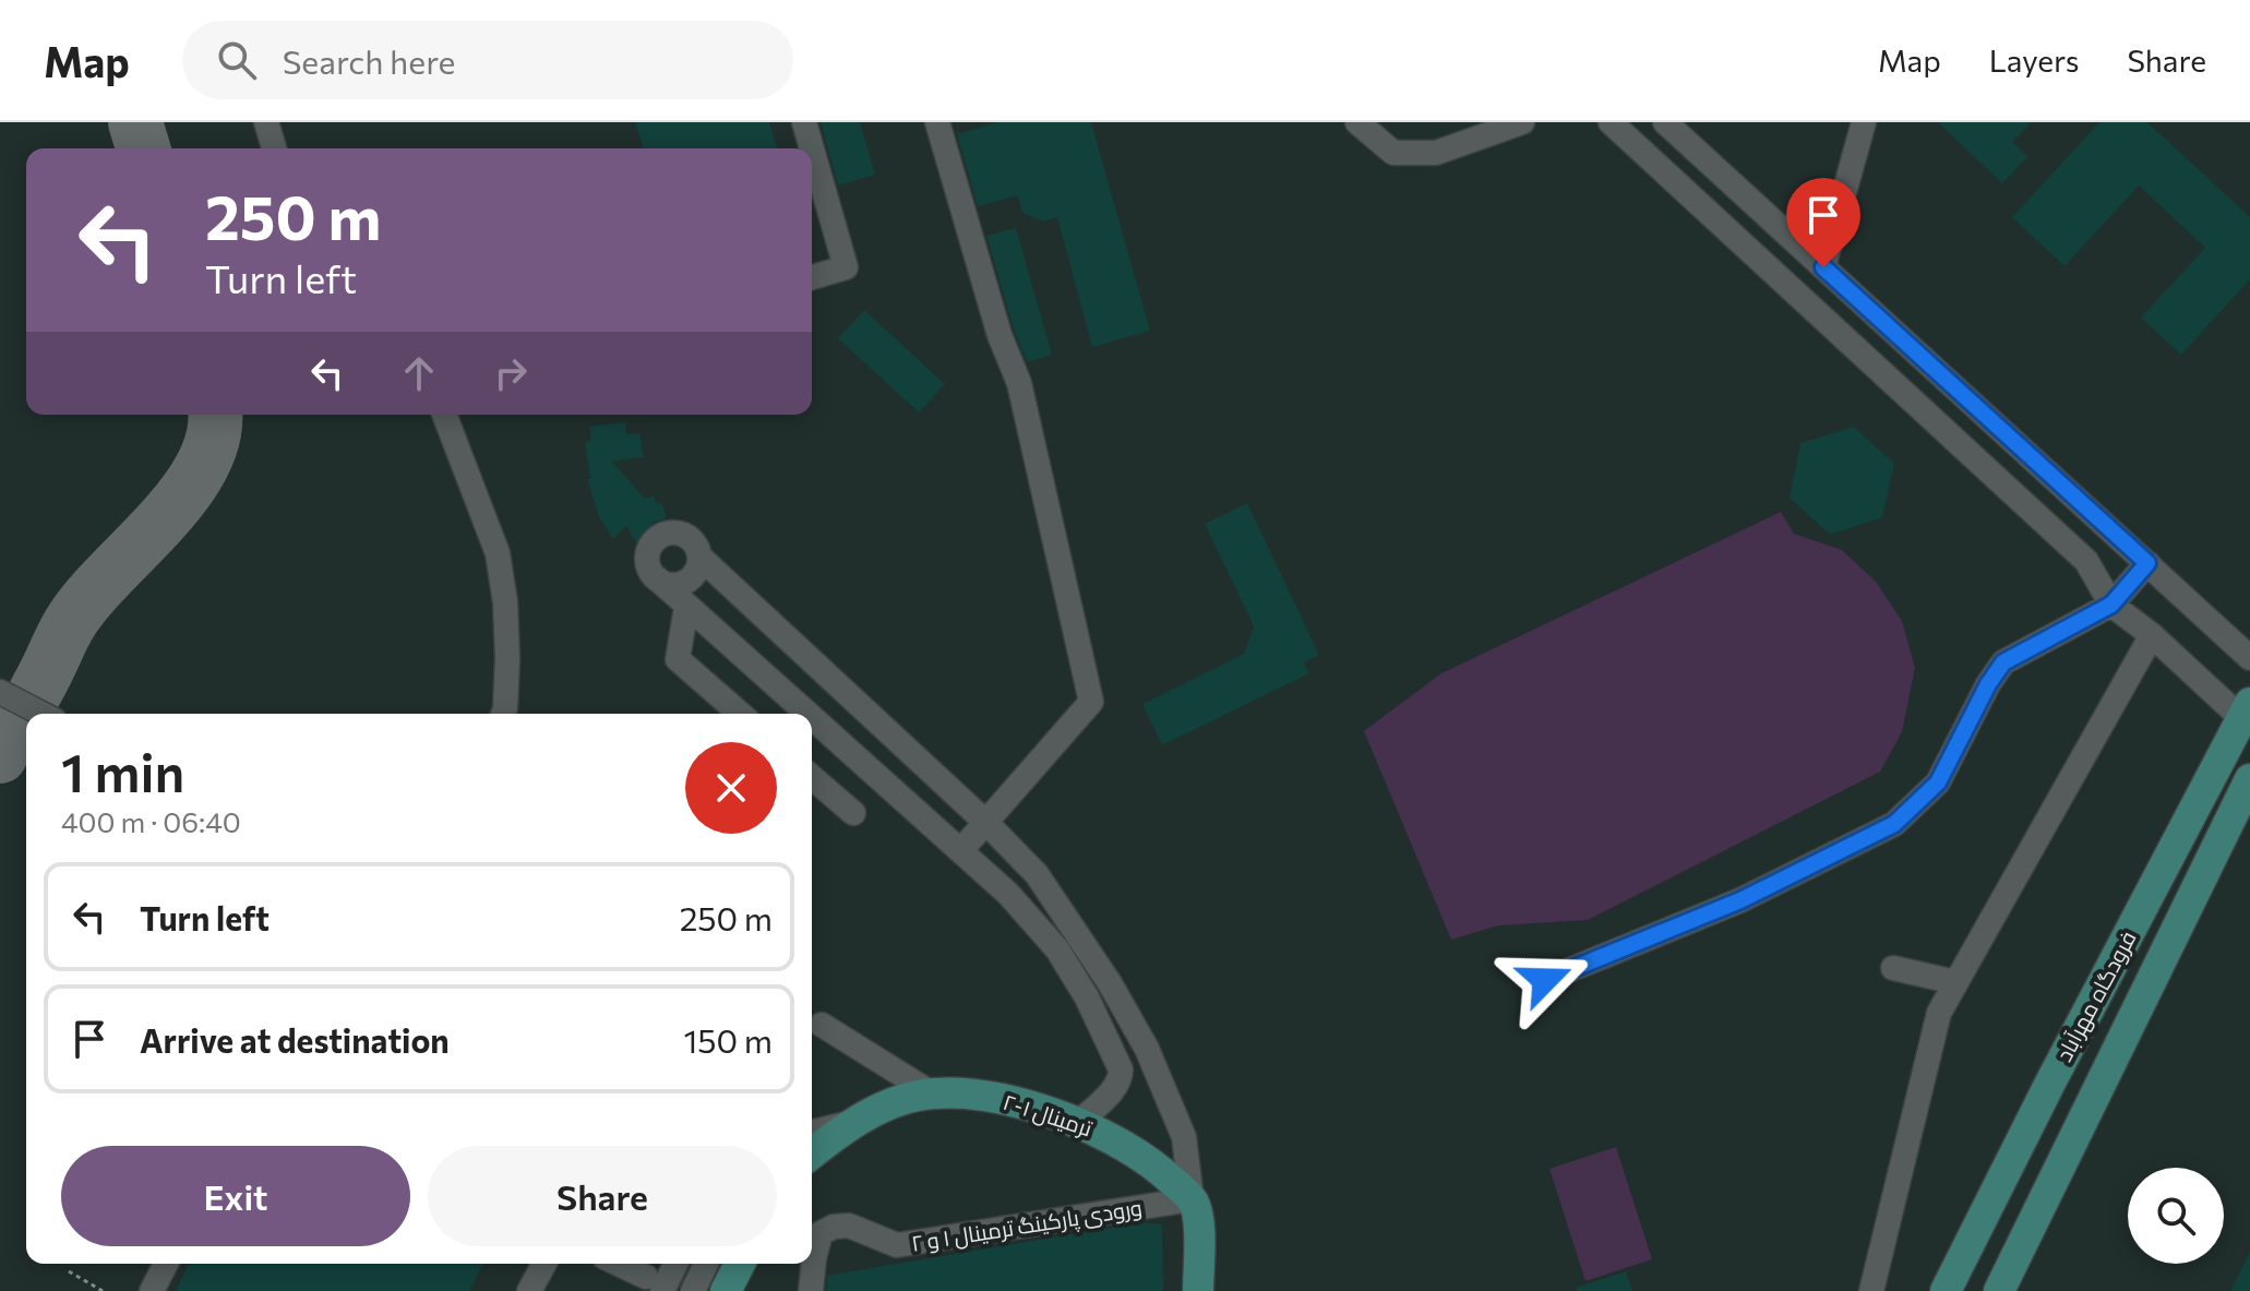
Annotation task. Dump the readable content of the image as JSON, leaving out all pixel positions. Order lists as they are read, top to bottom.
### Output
{
  "streets": {
    "main road": ["فرودگاه مهرآباد", "ترمینال ۱-۲"],
    "street": ["ورودی پارکینگ ترمینال ۱ و ۲"]
  },
  "crossings": [
    ["ترمینال ۱-۲", "ورودی پارکینگ ترمینال ۱ و ۲"]
  ],
  "page": {
    "header": "Map",
    "search": "Search here",
    "nav": ["Map", "Layers", "Share"],
    "turn": ["250 m", "Turn left"],
    "heading": ["1 min", "400 m · 06:40"],
    "list": [
      {
        "name": "Turn left",
        "value": "250 m"
      },
      {
        "name": "Arrive at destination",
        "value": "150 m"
      }
    ],
    "buttons": ["Exit", "Share"]
  }
}
